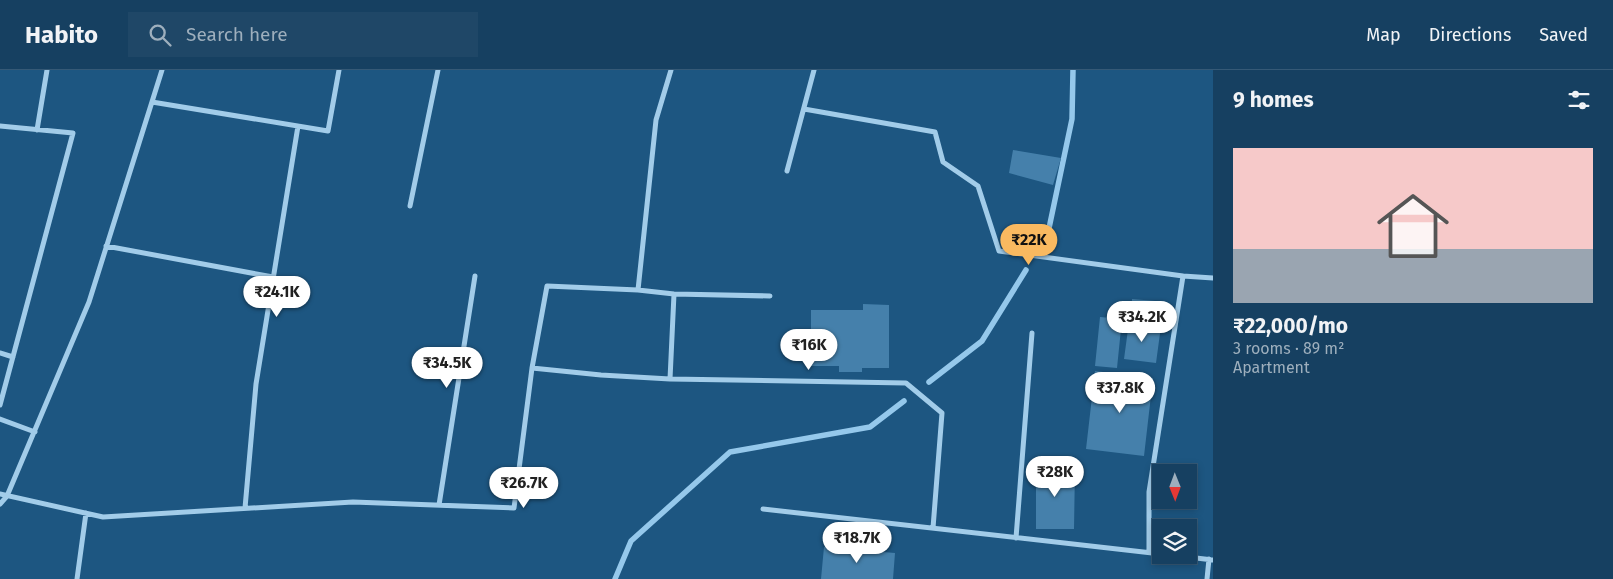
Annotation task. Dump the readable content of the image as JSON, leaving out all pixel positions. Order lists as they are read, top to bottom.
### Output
{
  "north": "bottom",
  "page": {
    "header": "Habito",
    "search": "Search here",
    "nav": ["Map", "Directions", "Saved"],
    "heading": "9 homes",
    "list": [
      {
        "name": "₹22,000/mo",
        "note": "3 rooms · 89 m² · Apartment"
      }
    ],
    "price": [
      "₹22K",
      "₹24.1K",
      "₹34.2K",
      "₹16K",
      "₹34.5K",
      "₹37.8K",
      "₹28K",
      "₹26.7K",
      "₹18.7K"
    ]
  }
}
